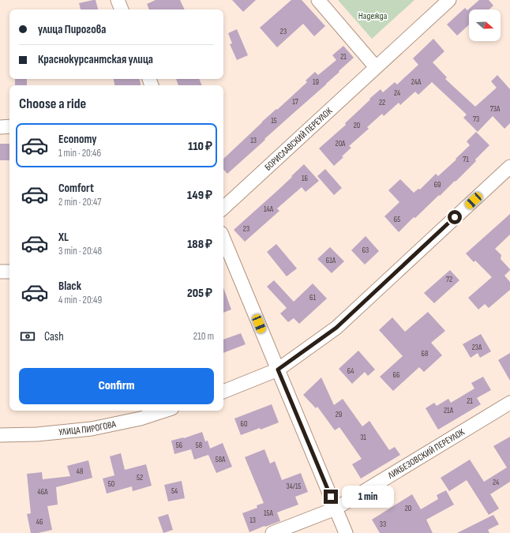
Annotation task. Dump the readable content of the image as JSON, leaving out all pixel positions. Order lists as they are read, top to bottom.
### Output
{
  "streets": {
    "street": ["БОРИСЛАВСКИЙ ПЕРЕУЛОК", "УЛИЦА ПИРОГОВА", "ЛИКБЕЗОВСКИЙ ПЕРЕУЛОК"]
  },
  "parks": ["Надежда"],
  "house_numbers": [
    "23",
    "21",
    "19",
    "24А",
    "24",
    "17",
    "22",
    "73А",
    "73",
    "15",
    "20",
    "13",
    "20А",
    "71",
    "16",
    "69",
    "14А",
    "65",
    "23",
    "63",
    "61А",
    "72",
    "61",
    "23А",
    "68",
    "64",
    "66",
    "21",
    "21А",
    "29",
    "60",
    "31",
    "56",
    "58",
    "58А",
    "48",
    "52",
    "24",
    "50",
    "34/15",
    "54",
    "46А",
    "20",
    "15А",
    "13",
    "46",
    "33"
  ],
  "north": "right",
  "page": {
    "banner": ["улица Пирогова", "Краснокурсантская улица"],
    "heading": "Choose a ride",
    "list": [
      {
        "name": "Economy",
        "note": "1 min · 20:46",
        "value": "110 ₽"
      },
      {
        "name": "Comfort",
        "note": "2 min · 20:47",
        "value": "149 ₽"
      },
      {
        "name": "XL",
        "note": "3 min · 20:48",
        "value": "188 ₽"
      },
      {
        "name": "Black",
        "note": "4 min · 20:49",
        "value": "205 ₽"
      }
    ],
    "pay": ["Cash", "210 m"],
    "buttons": "Confirm",
    "bubble": "1 min"
  }
}
